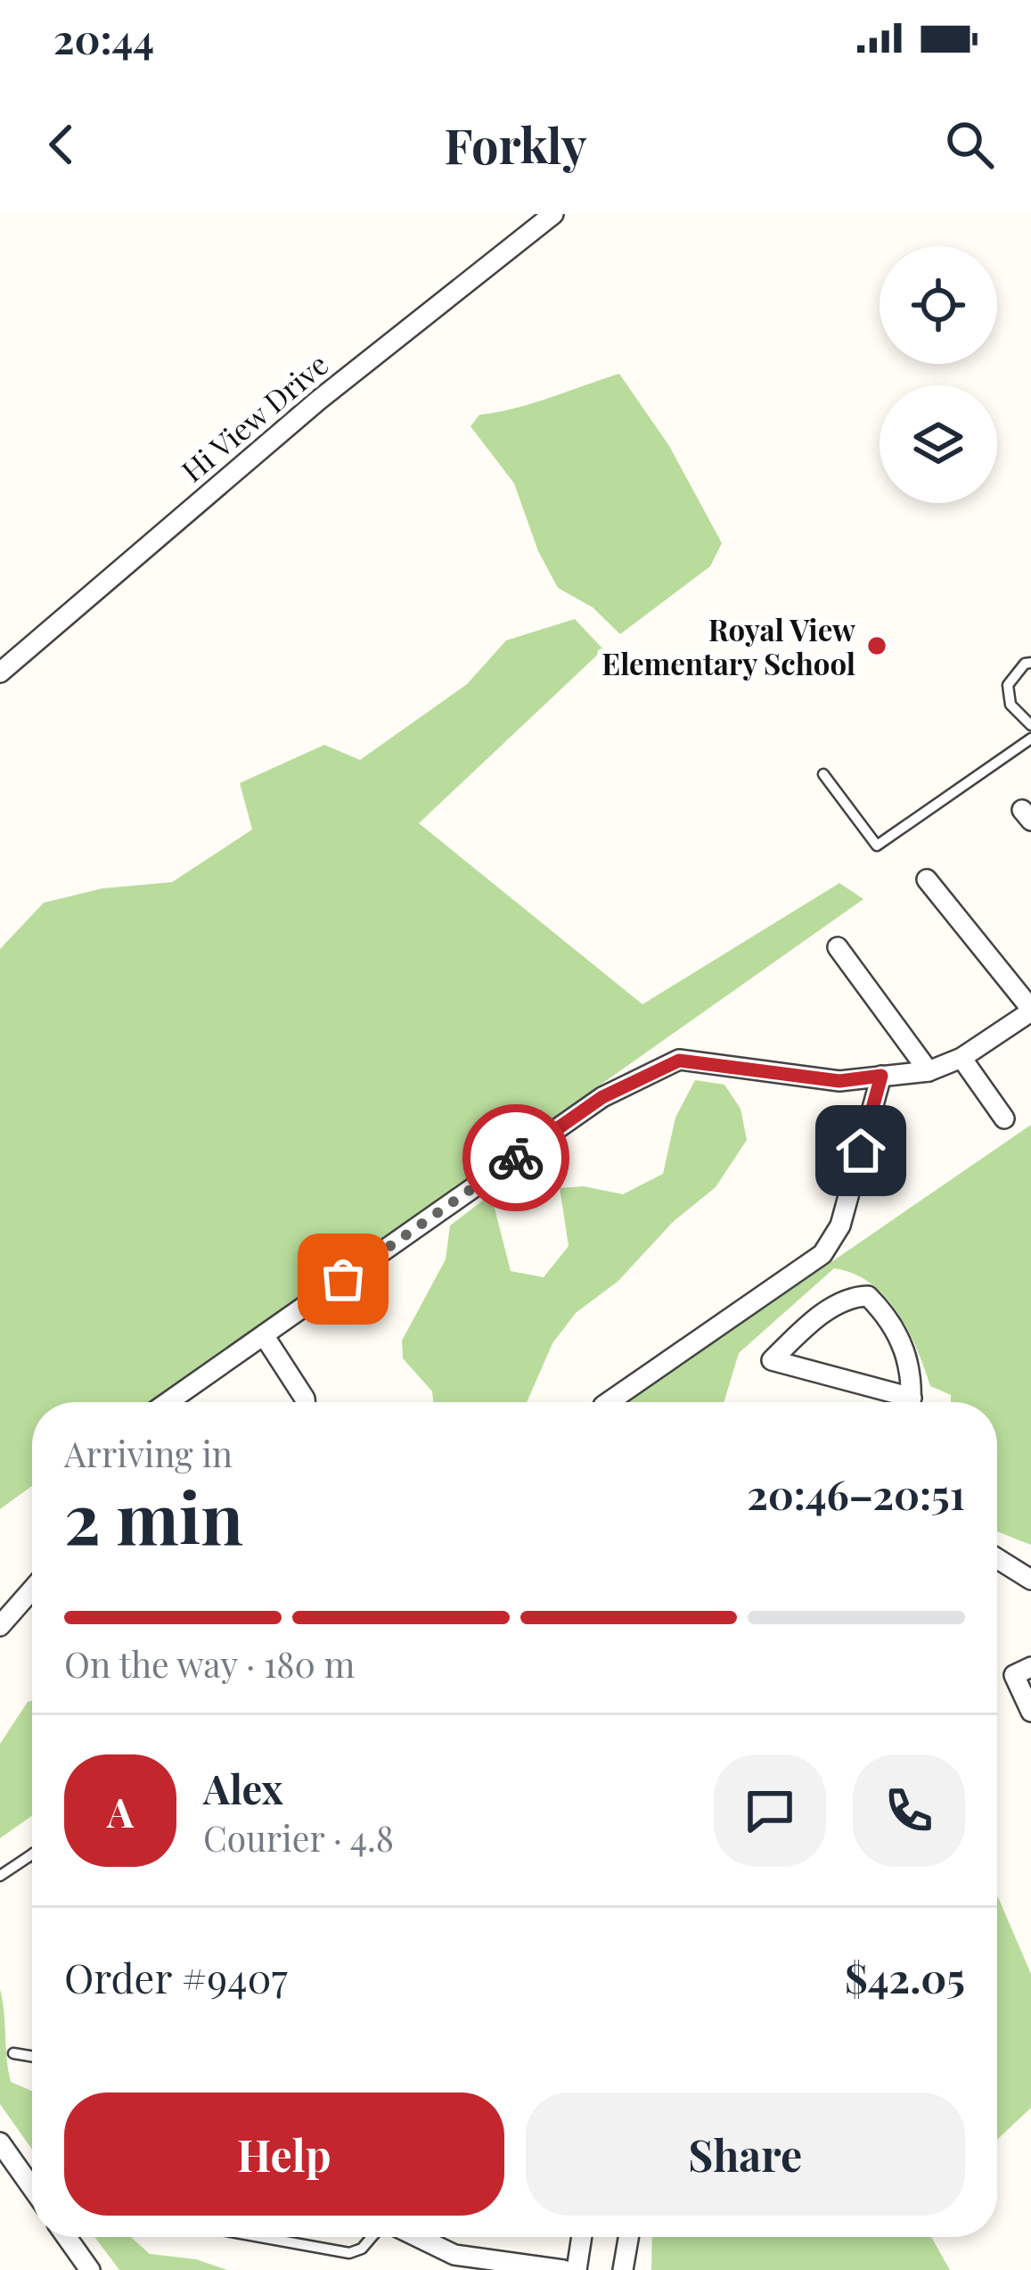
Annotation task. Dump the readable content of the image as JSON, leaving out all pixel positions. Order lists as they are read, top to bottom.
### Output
{
  "streets": {
    "street": ["Hi View Drive"]
  },
  "places": ["Royal View Elementary School"],
  "page": {
    "status": "20:44",
    "header": "Forkly",
    "heading": ["2 min", "Arriving in", "20:46–20:51"],
    "panel": [
      "Alex",
      "Courier · 4.8",
      "Order #9407",
      "$42.05"
    ],
    "bar": "On the way · 180 m",
    "round": "A",
    "buttons": ["Help", "Share"]
  }
}
